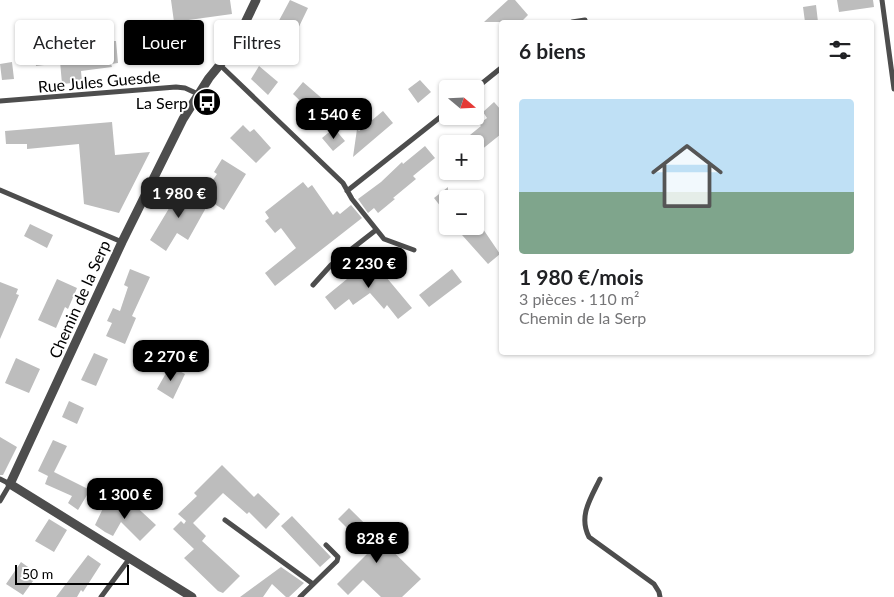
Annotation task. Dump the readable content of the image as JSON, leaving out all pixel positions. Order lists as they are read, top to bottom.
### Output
{
  "streets": {
    "street": ["Rue Jules Guesde", "Chemin de la Serp"]
  },
  "crossings": [
    ["Rue Jules Guesde", "Chemin de la Serp"]
  ],
  "places": {
    "bus stop": ["La Serp"]
  },
  "scale_bar": "50 m",
  "north": "right",
  "page": {
    "chip": ["Acheter", "Louer", "Filtres"],
    "heading": "6 biens",
    "map_buttons": ["+", "−"],
    "list": [
      {
        "name": "1 980 €/mois",
        "note": "3 pièces · 110 m² · Chemin de la Serp"
      }
    ],
    "price": [
      "1 540 €",
      "1 980 €",
      "2 230 €",
      "2 270 €",
      "1 300 €",
      "828 €"
    ],
    "scale": "50 m"
  }
}
